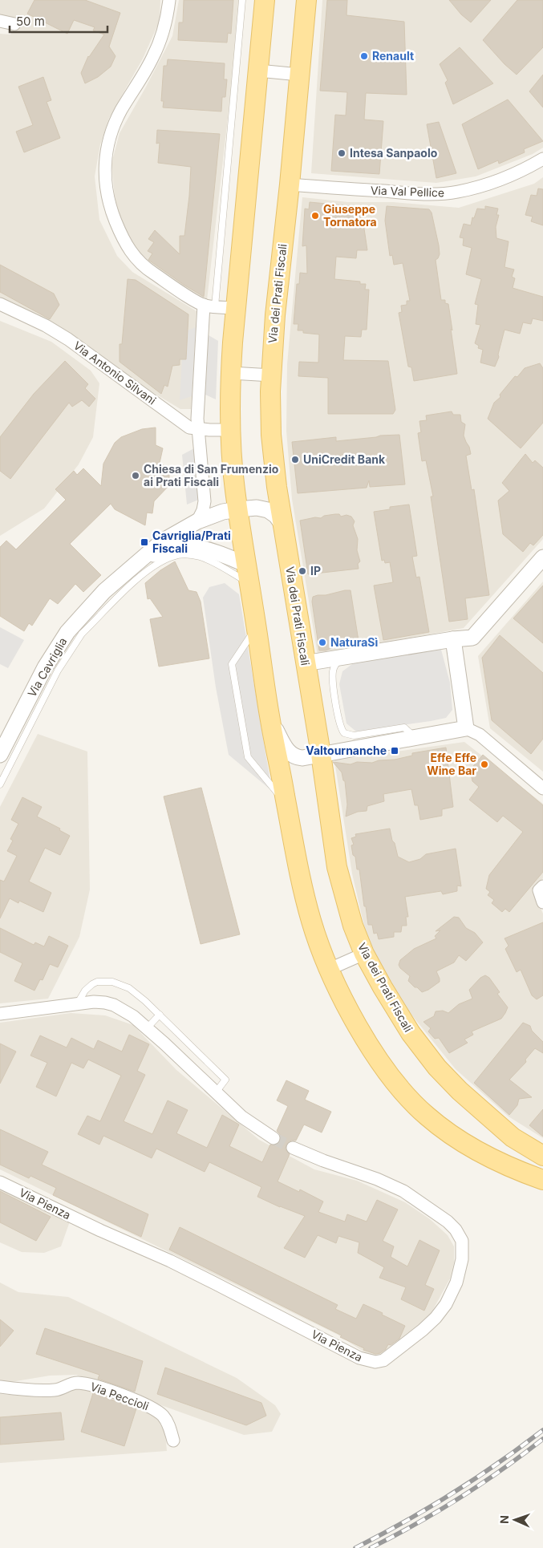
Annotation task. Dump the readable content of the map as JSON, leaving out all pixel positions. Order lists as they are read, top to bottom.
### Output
{
  "streets": {
    "main road": ["Via dei Prati Fiscali"],
    "street": [
      "Via Val Pellice",
      "Via Antonio Silvani",
      "Via Cavriglia",
      "Via Pienza",
      "Via Peccioli"
    ]
  },
  "crossings": [
    ["Via Val Pellice", "Via dei Prati Fiscali"],
    ["Via dei Prati Fiscali", "Via Cavriglia"]
  ],
  "places": {
    "other": [
      "Renault",
      "Intesa Sanpaolo",
      "Giuseppe Tornatora",
      "UniCredit Bank",
      "Chiesa di San Frumenzio ai Prati Fiscali",
      "IP",
      "NaturaSì",
      "Effe Effe Wine Bar"
    ],
    "transit": ["Cavriglia/Prati Fiscali", "Valtournanche"]
  },
  "scale_bar": "50 m",
  "north": "left"
}
